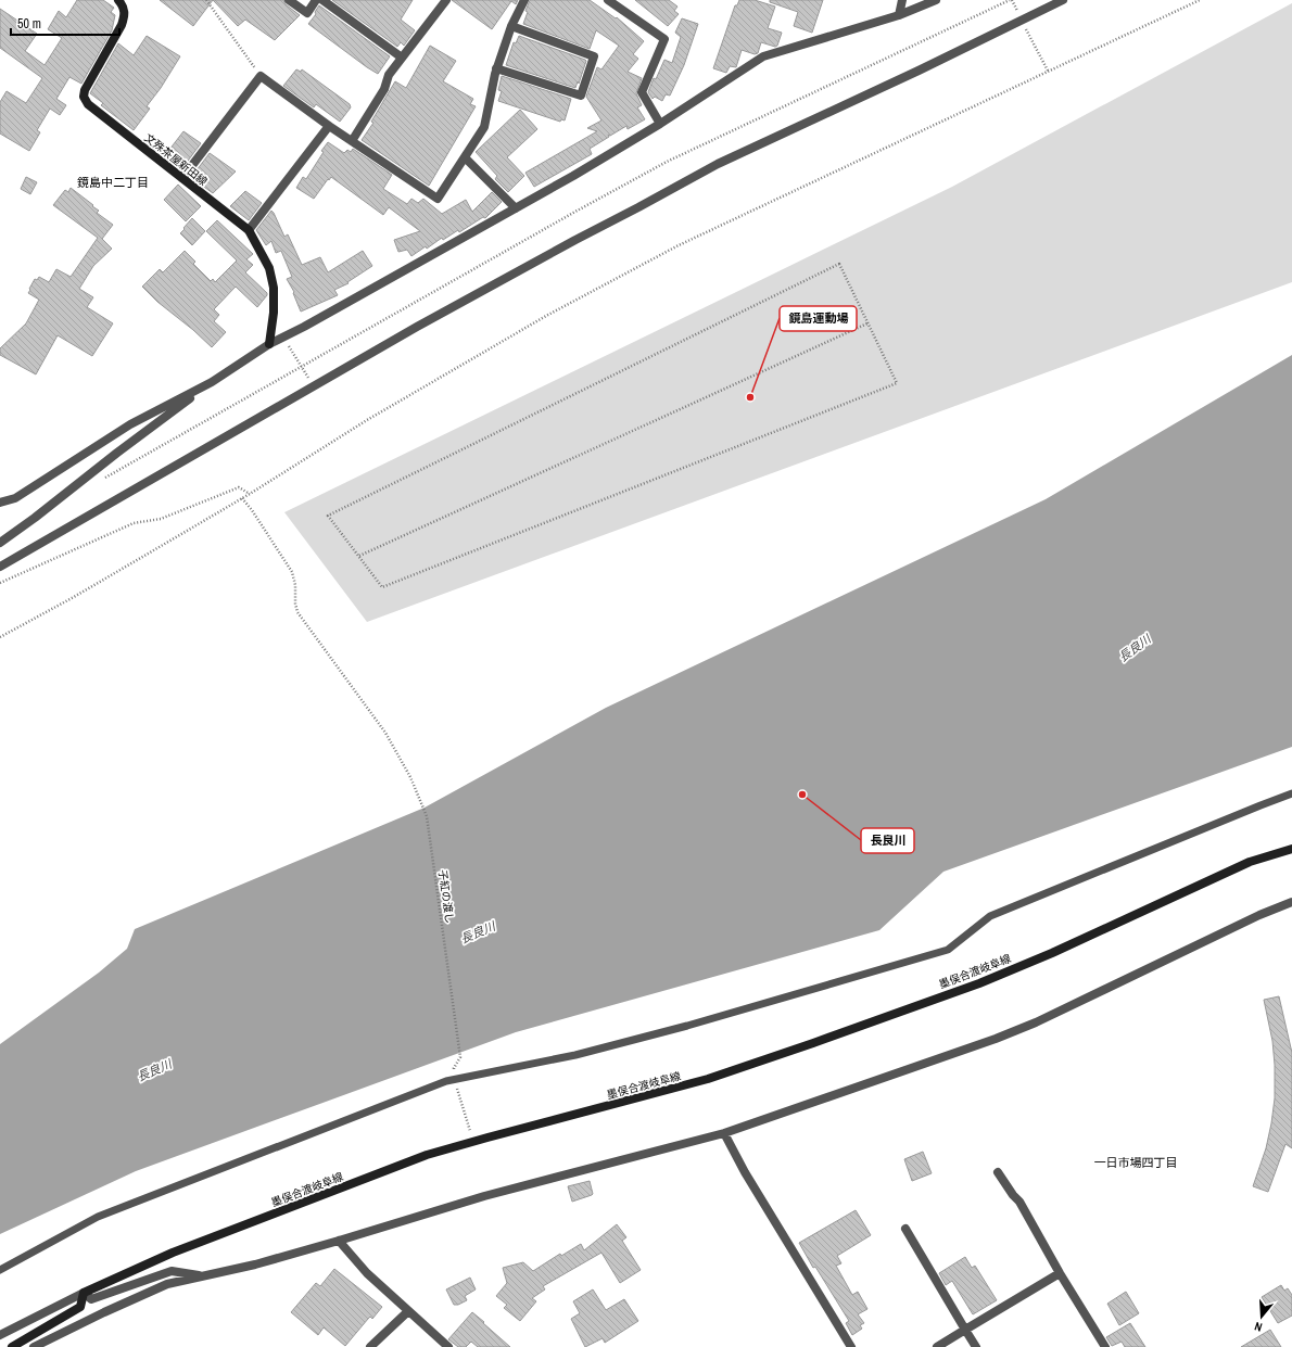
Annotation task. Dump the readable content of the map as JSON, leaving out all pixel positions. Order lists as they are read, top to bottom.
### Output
{
  "streets": {
    "main road": ["文殊茶屋新田線", "墨俣合渡岐阜線"],
    "path": ["子紅の渡し"]
  },
  "districts": ["鏡島中二丁目", "一日市場四丁目"],
  "water": ["長良川"],
  "places": ["鏡島運動場", "長良川"],
  "scale_bar": "50 m",
  "north": "bottom"
}
